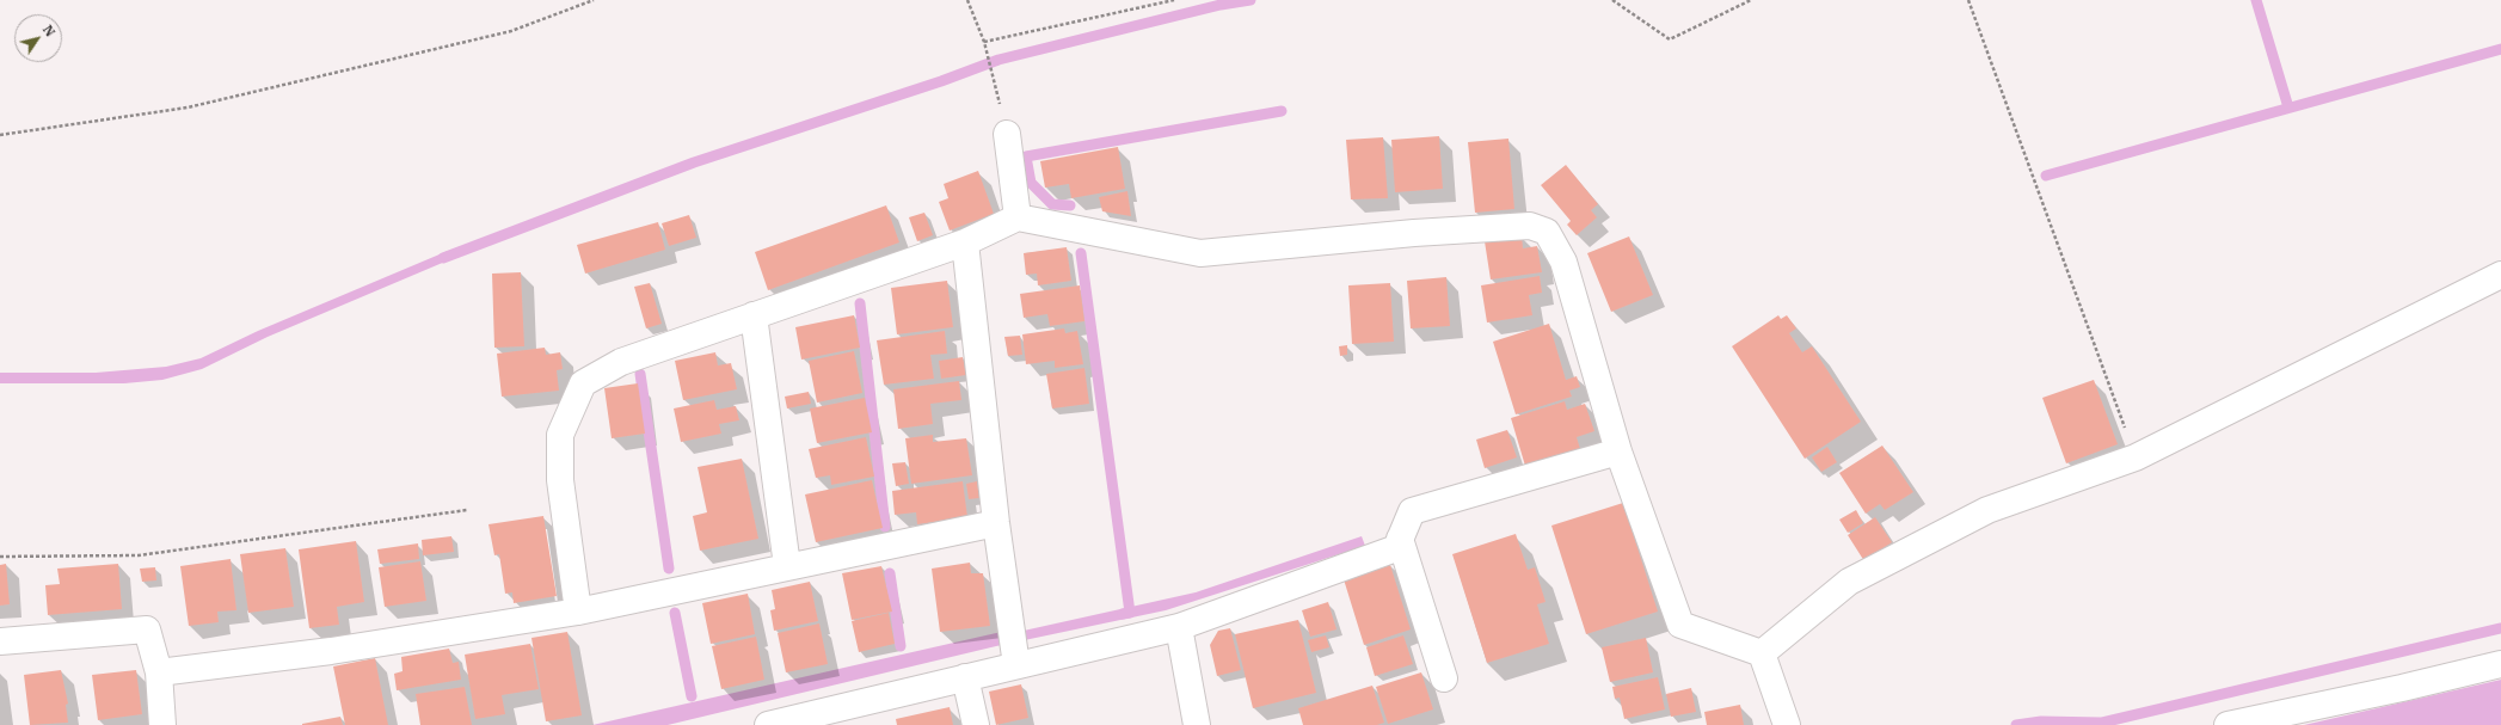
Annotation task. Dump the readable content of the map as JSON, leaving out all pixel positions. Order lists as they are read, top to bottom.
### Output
{
  "north": "top right"
}
